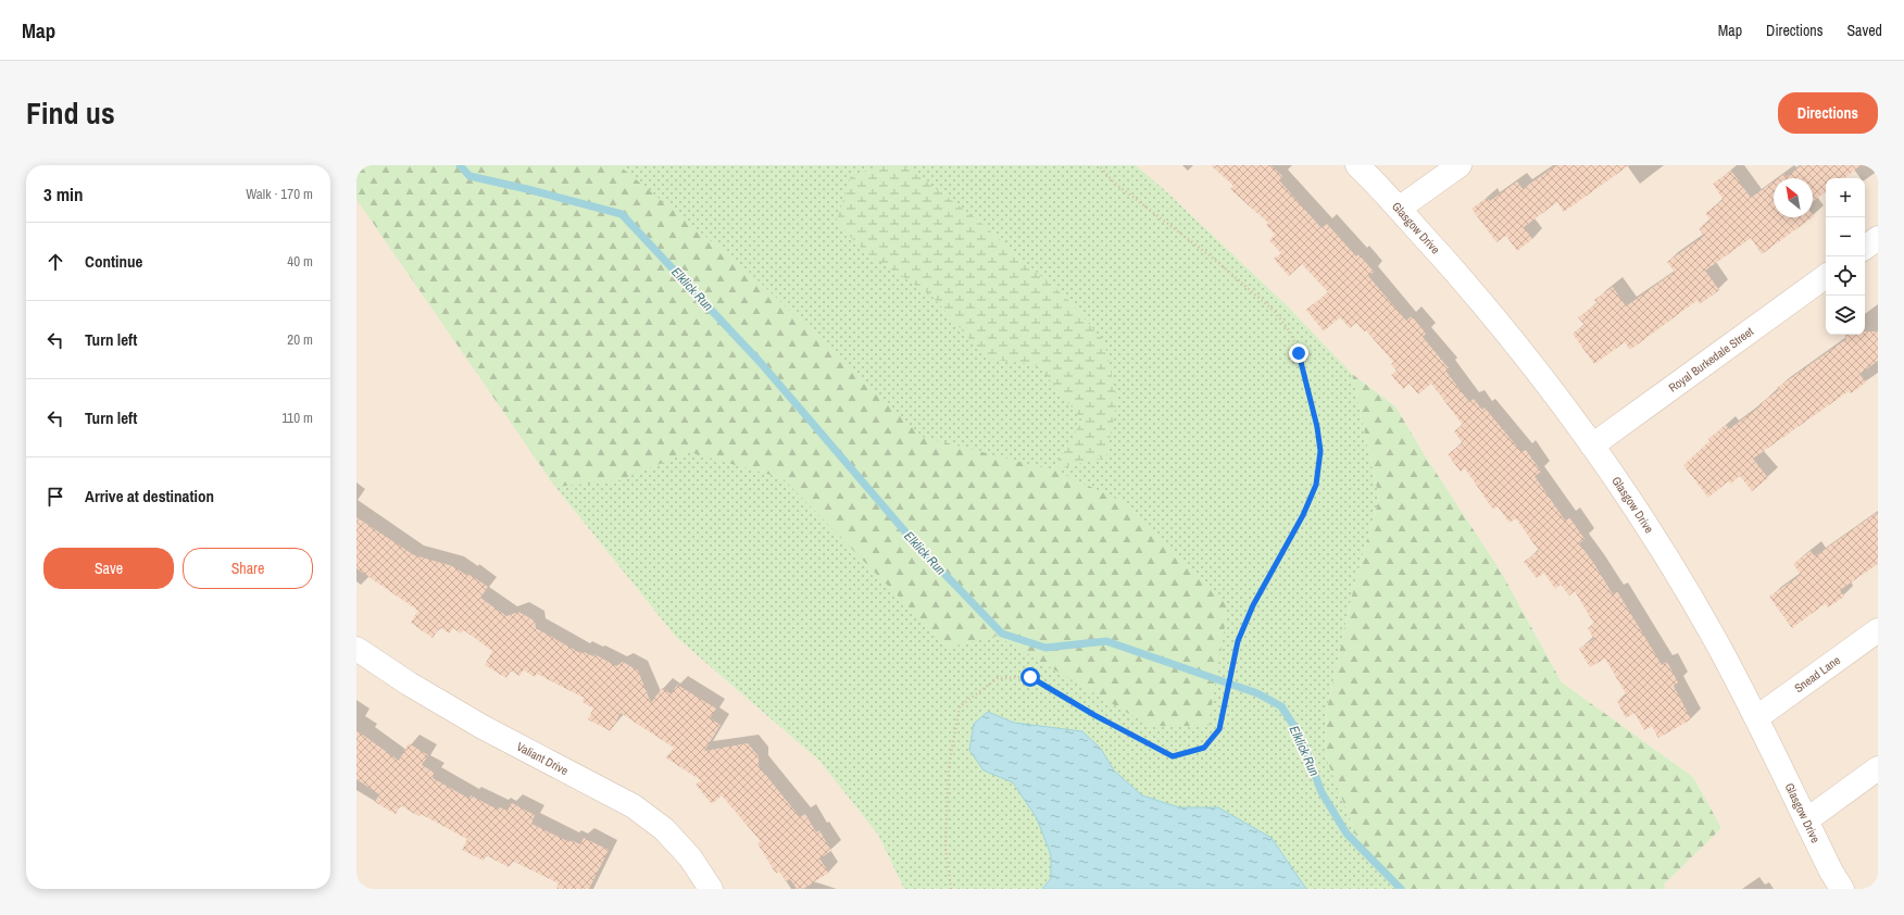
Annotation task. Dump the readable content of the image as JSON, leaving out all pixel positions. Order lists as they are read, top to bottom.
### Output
{
  "streets": {
    "street": [
      "Glasgow Drive",
      "Royal Burkedale Street",
      "Snead Lane",
      "Valiant Drive"
    ]
  },
  "crossings": [
    ["Glasgow Drive", "Royal Burkedale Street"],
    ["Glasgow Drive", "Snead Lane"]
  ],
  "water": ["Elklick Run"],
  "north": "top left",
  "page": {
    "header": "Map",
    "nav": ["Map", "Directions", "Saved"],
    "title": "Find us",
    "buttons": [
      "Directions",
      ["Save", "Share"]
    ],
    "heading": ["3 min", "Walk · 170 m"],
    "map_buttons": ["+", "−"],
    "list": [
      ["Continue", "40 m"],
      ["Turn left", "20 m"],
      ["Turn left", "110 m"],
      "Arrive at destination"
    ]
  }
}
